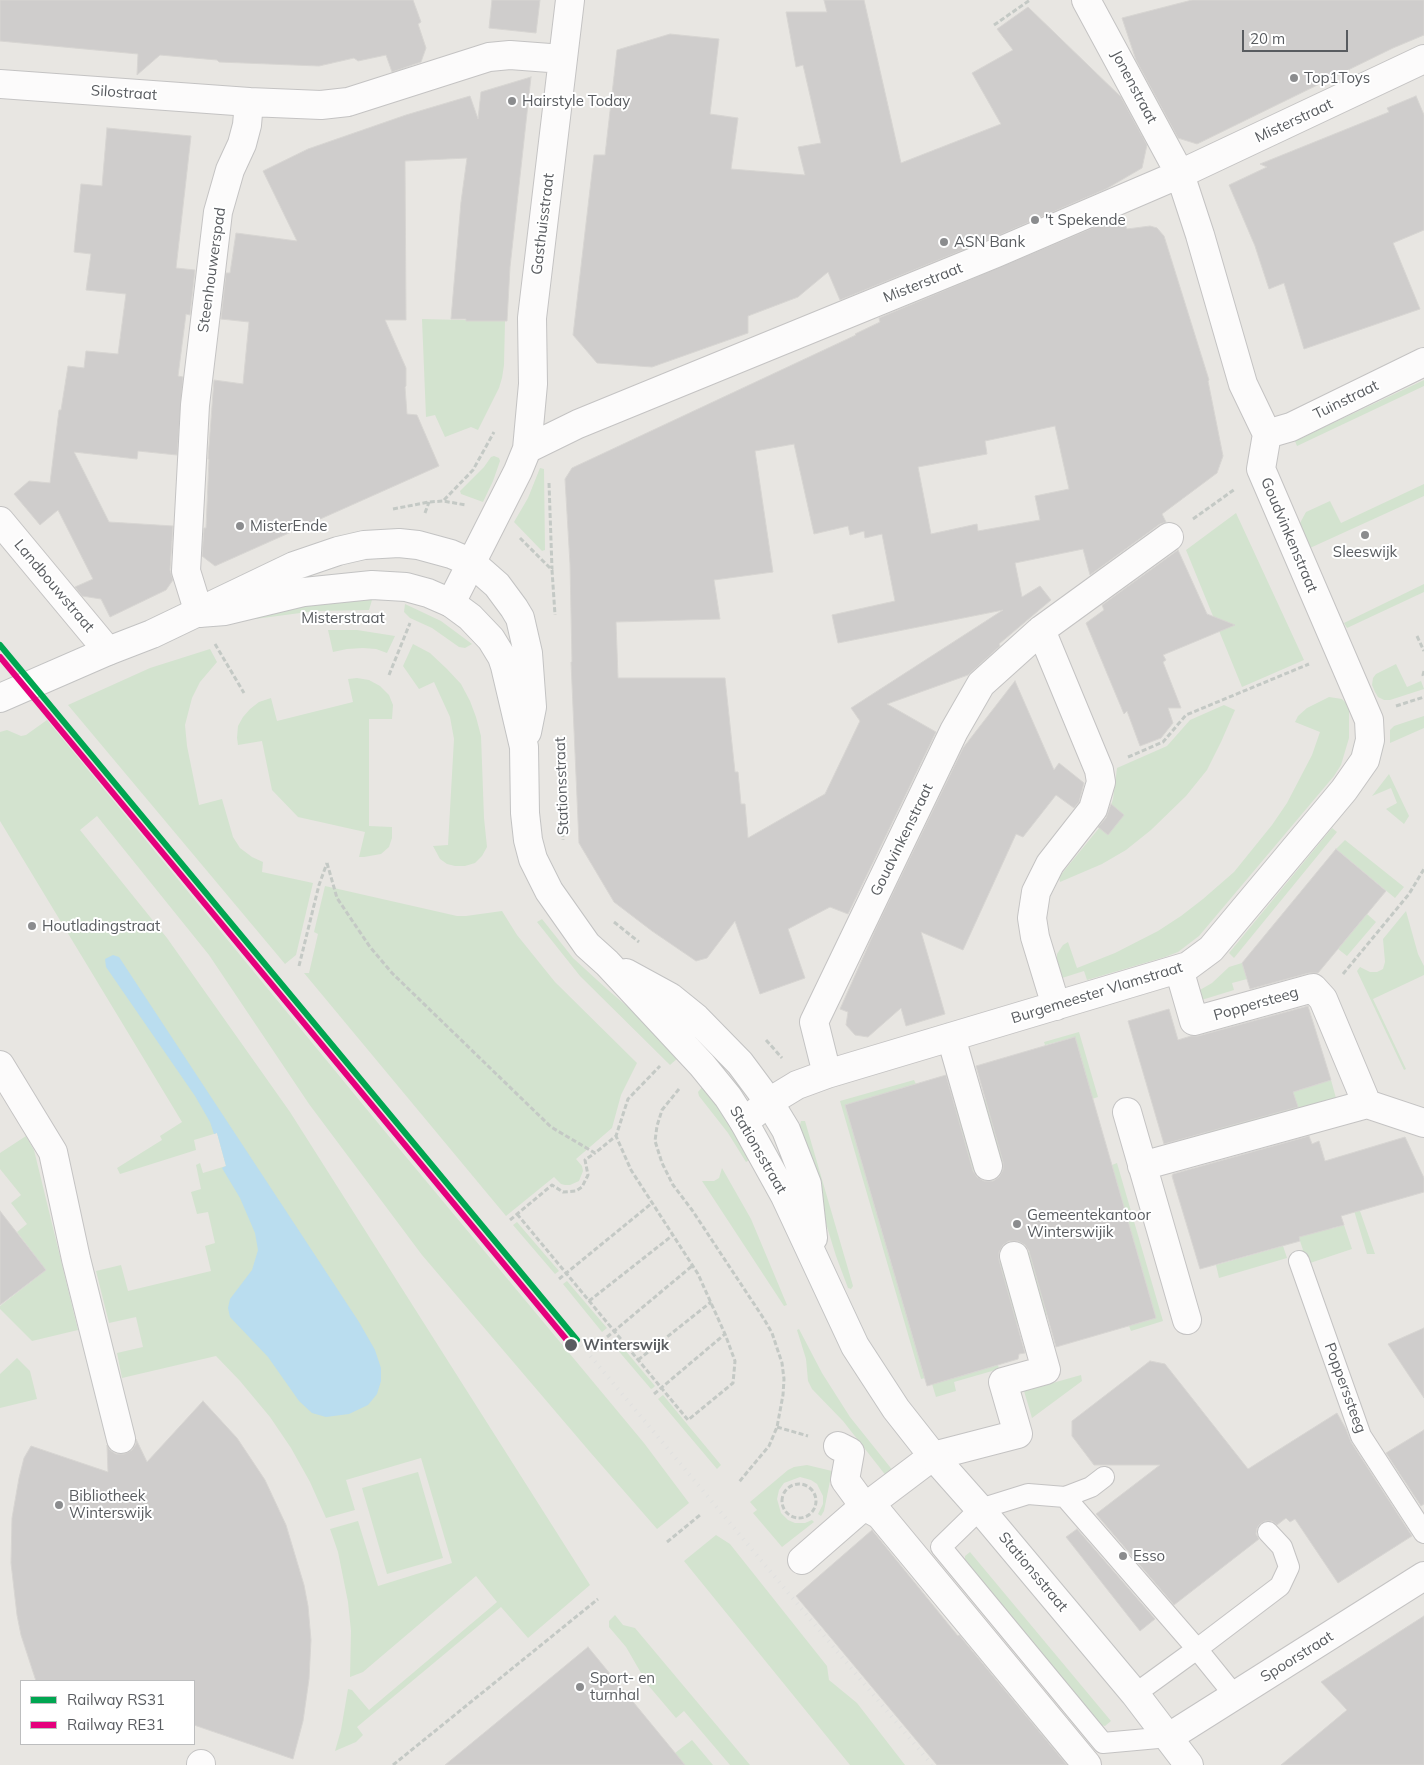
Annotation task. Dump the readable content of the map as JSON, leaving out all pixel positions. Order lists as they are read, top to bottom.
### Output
{
  "streets": {
    "street": [
      "Jonenstraat",
      "Silostraat",
      "Misterstraat",
      "Gasthuisstraat",
      "Steenhouwerspad",
      "Tuinstraat",
      "Goudvinkenstraat",
      "Landbouwstraat",
      "Stationsstraat",
      "Burgemeester Vlamstraat",
      "Poppersteeg",
      "Spoorstraat"
    ],
    "lane": ["Popperssteeg"]
  },
  "crossings": [
    ["Jonenstraat", "Misterstraat"],
    ["Silostraat", "Steenhouwerspad"],
    ["Misterstraat", "Gasthuisstraat"],
    ["Misterstraat", "Steenhouwerspad"],
    ["Misterstraat", "Landbouwstraat"],
    ["Misterstraat", "Stationsstraat"],
    ["Gasthuisstraat", "Stationsstraat"],
    ["Tuinstraat", "Goudvinkenstraat"],
    ["Goudvinkenstraat", "Burgemeester Vlamstraat"],
    ["Stationsstraat", "Burgemeester Vlamstraat"],
    ["Stationsstraat", "Spoorstraat"],
    ["Burgemeester Vlamstraat", "Poppersteeg"]
  ],
  "places": [
    "Top1Toys",
    "Hairstyle Today",
    "'t Spekende",
    "ASN Bank",
    "MisterEnde",
    "Sleeswijk",
    "Houtladingstraat",
    "Gemeentekantoor Winterswijik",
    "Winterswijk",
    "Bibliotheek Winterswijk",
    "Esso",
    "Sport- en turnhal"
  ],
  "lines": ["rail line RS31", "rail line RE31"],
  "legend": ["Railway RS31", "Railway RE31"],
  "scale_bar": "20 m"
}
